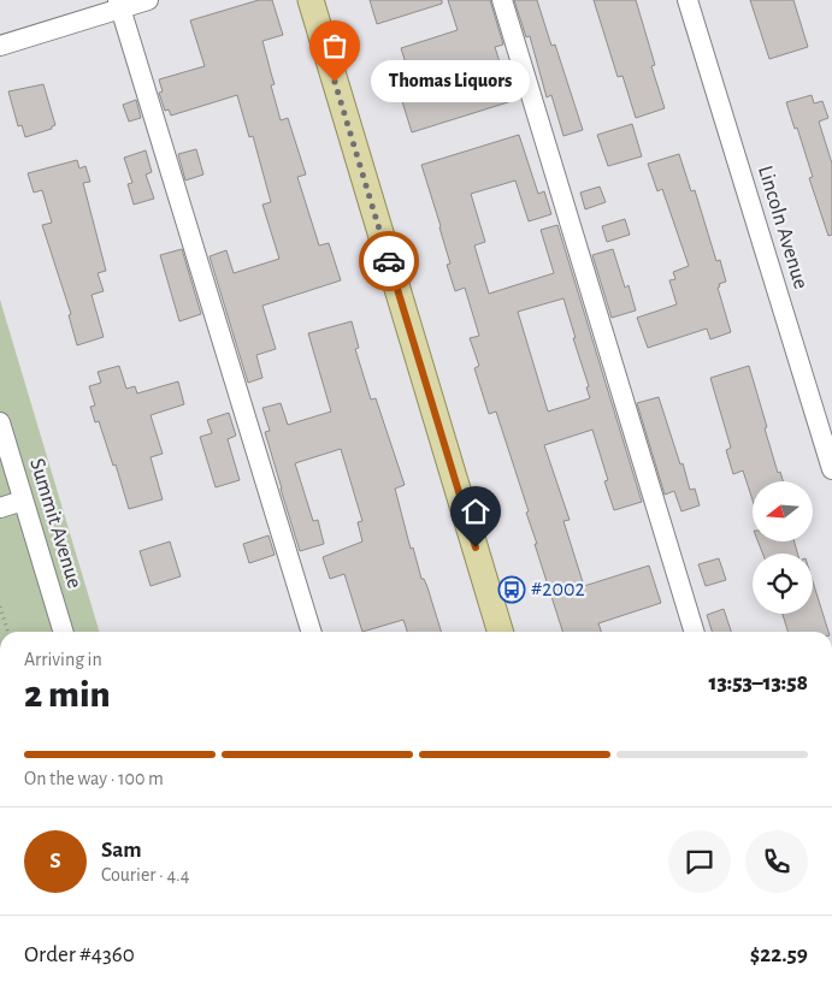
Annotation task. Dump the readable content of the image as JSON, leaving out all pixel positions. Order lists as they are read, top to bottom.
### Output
{
  "streets": {
    "street": ["Lincoln Avenue", "Summit Avenue"]
  },
  "places": {
    "other": ["Thomas Liquors"],
    "bus stop": ["#2002"]
  },
  "north": "left",
  "page": {
    "bubble": "Thomas Liquors",
    "heading": ["2 min", "Arriving in", "13:53–13:58"],
    "panel": [
      "Sam",
      "Courier · 4.4",
      "Order #4360",
      "$22.59"
    ],
    "bar": "On the way · 100 m",
    "round": "S"
  }
}
